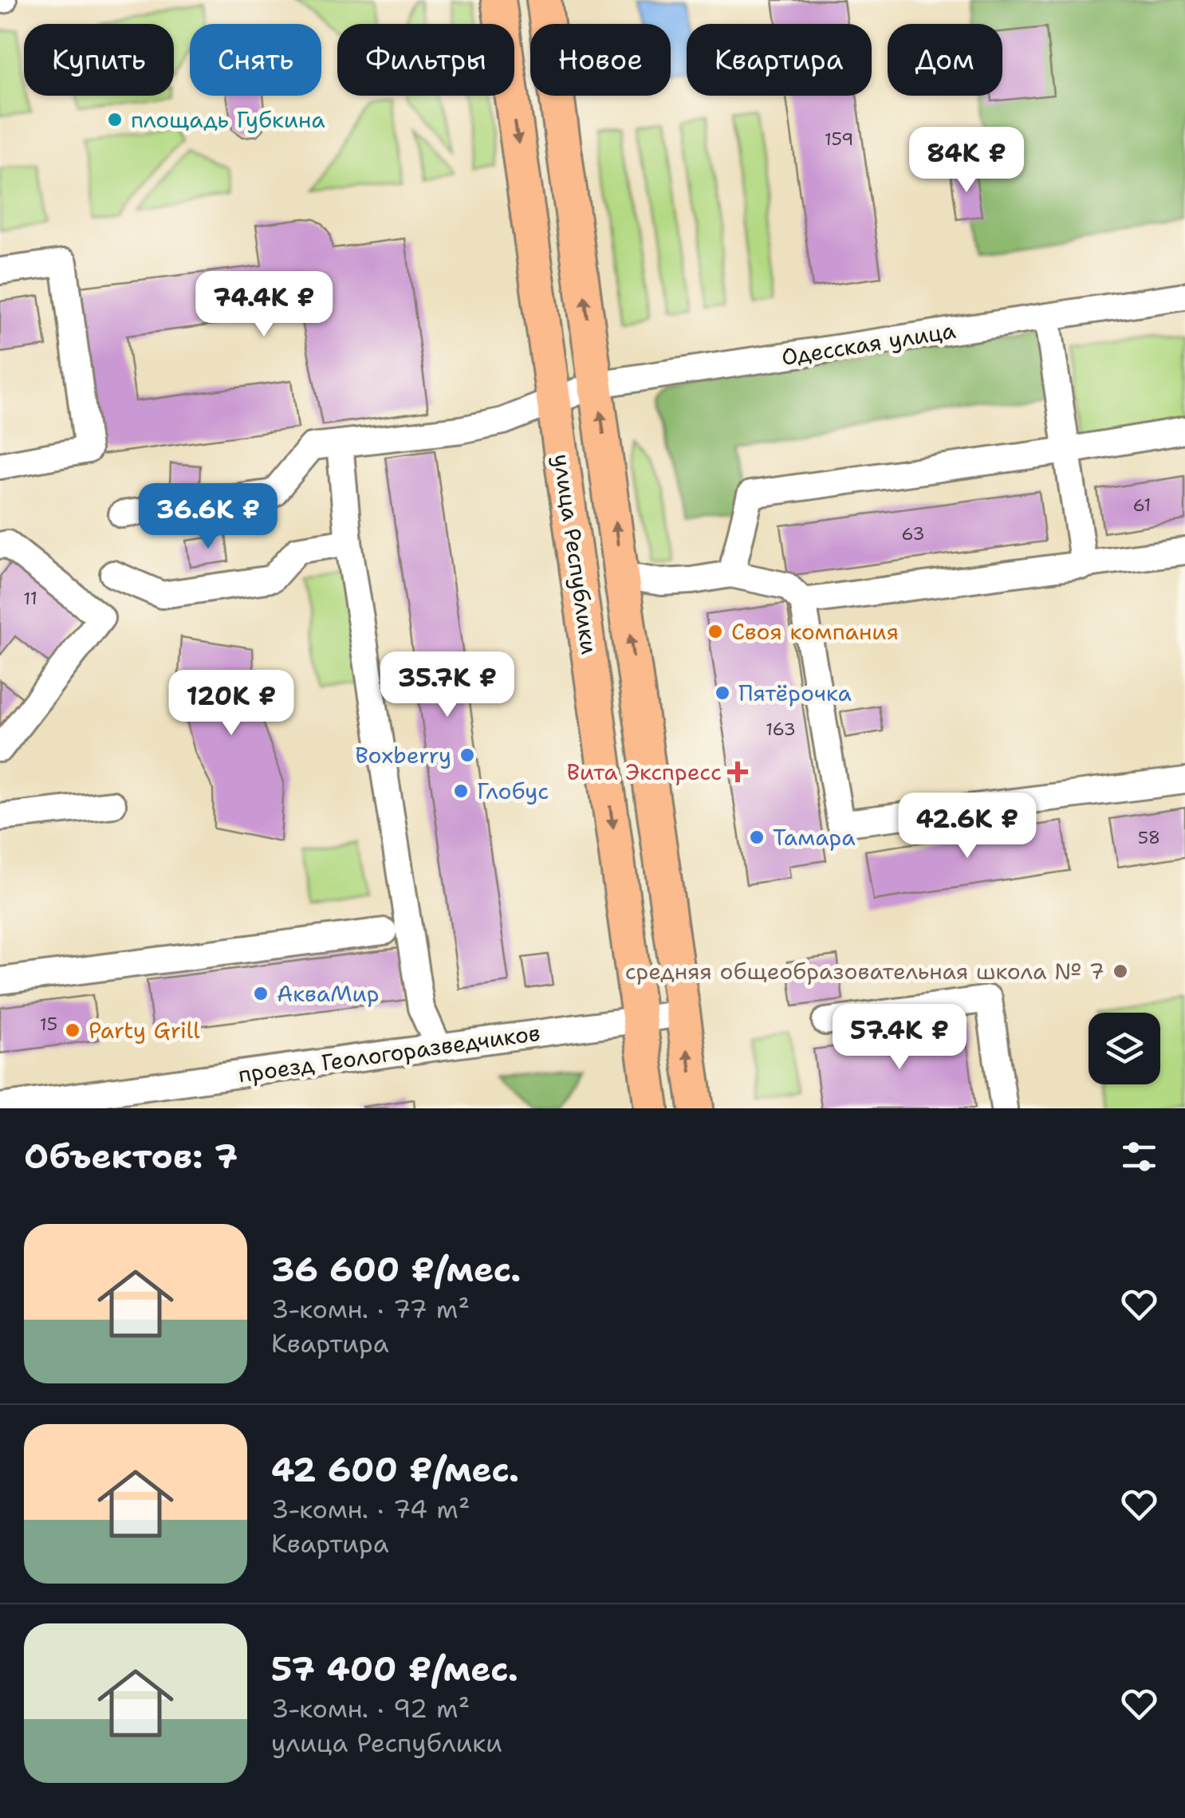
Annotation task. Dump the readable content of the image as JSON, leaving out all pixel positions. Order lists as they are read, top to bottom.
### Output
{
  "streets": {
    "main road": ["улица Республики"],
    "street": ["Одесская улица", "проезд Геологоразведчиков"]
  },
  "crossings": [
    ["Одесская улица", "улица Республики"],
    ["улица Республики", "проезд Геологоразведчиков"]
  ],
  "places": {
    "other": [
      "площадь Губкина",
      "Своя компания",
      "Пятёрочка",
      "Boxberry",
      "Глобус",
      "Тамара",
      "средняя общеобразовательная школа № 7",
      "АкваМир",
      "Party Grill"
    ],
    "health": ["Вита Экспресс"]
  },
  "house_numbers": [
    "159",
    "61",
    "63",
    "11",
    "163",
    "58",
    "15"
  ],
  "page": {
    "chip": [
      "Купить",
      "Снять",
      "Фильтры",
      "Новое",
      "Квартира",
      "Дом"
    ],
    "price": [
      "84K ₽",
      "74.4K ₽",
      "36.6K ₽",
      "35.7K ₽",
      "120K ₽",
      "42.6K ₽",
      "57.4K ₽"
    ],
    "heading": "Объектов: 7",
    "list": [
      {
        "name": "36 600 ₽/мес.",
        "note": "3-комн. · 77 m² · Квартира"
      },
      {
        "name": "42 600 ₽/мес.",
        "note": "3-комн. · 74 m² · Квартира"
      },
      {
        "name": "57 400 ₽/мес.",
        "note": "3-комн. · 92 m² · улица Республики"
      }
    ]
  }
}
